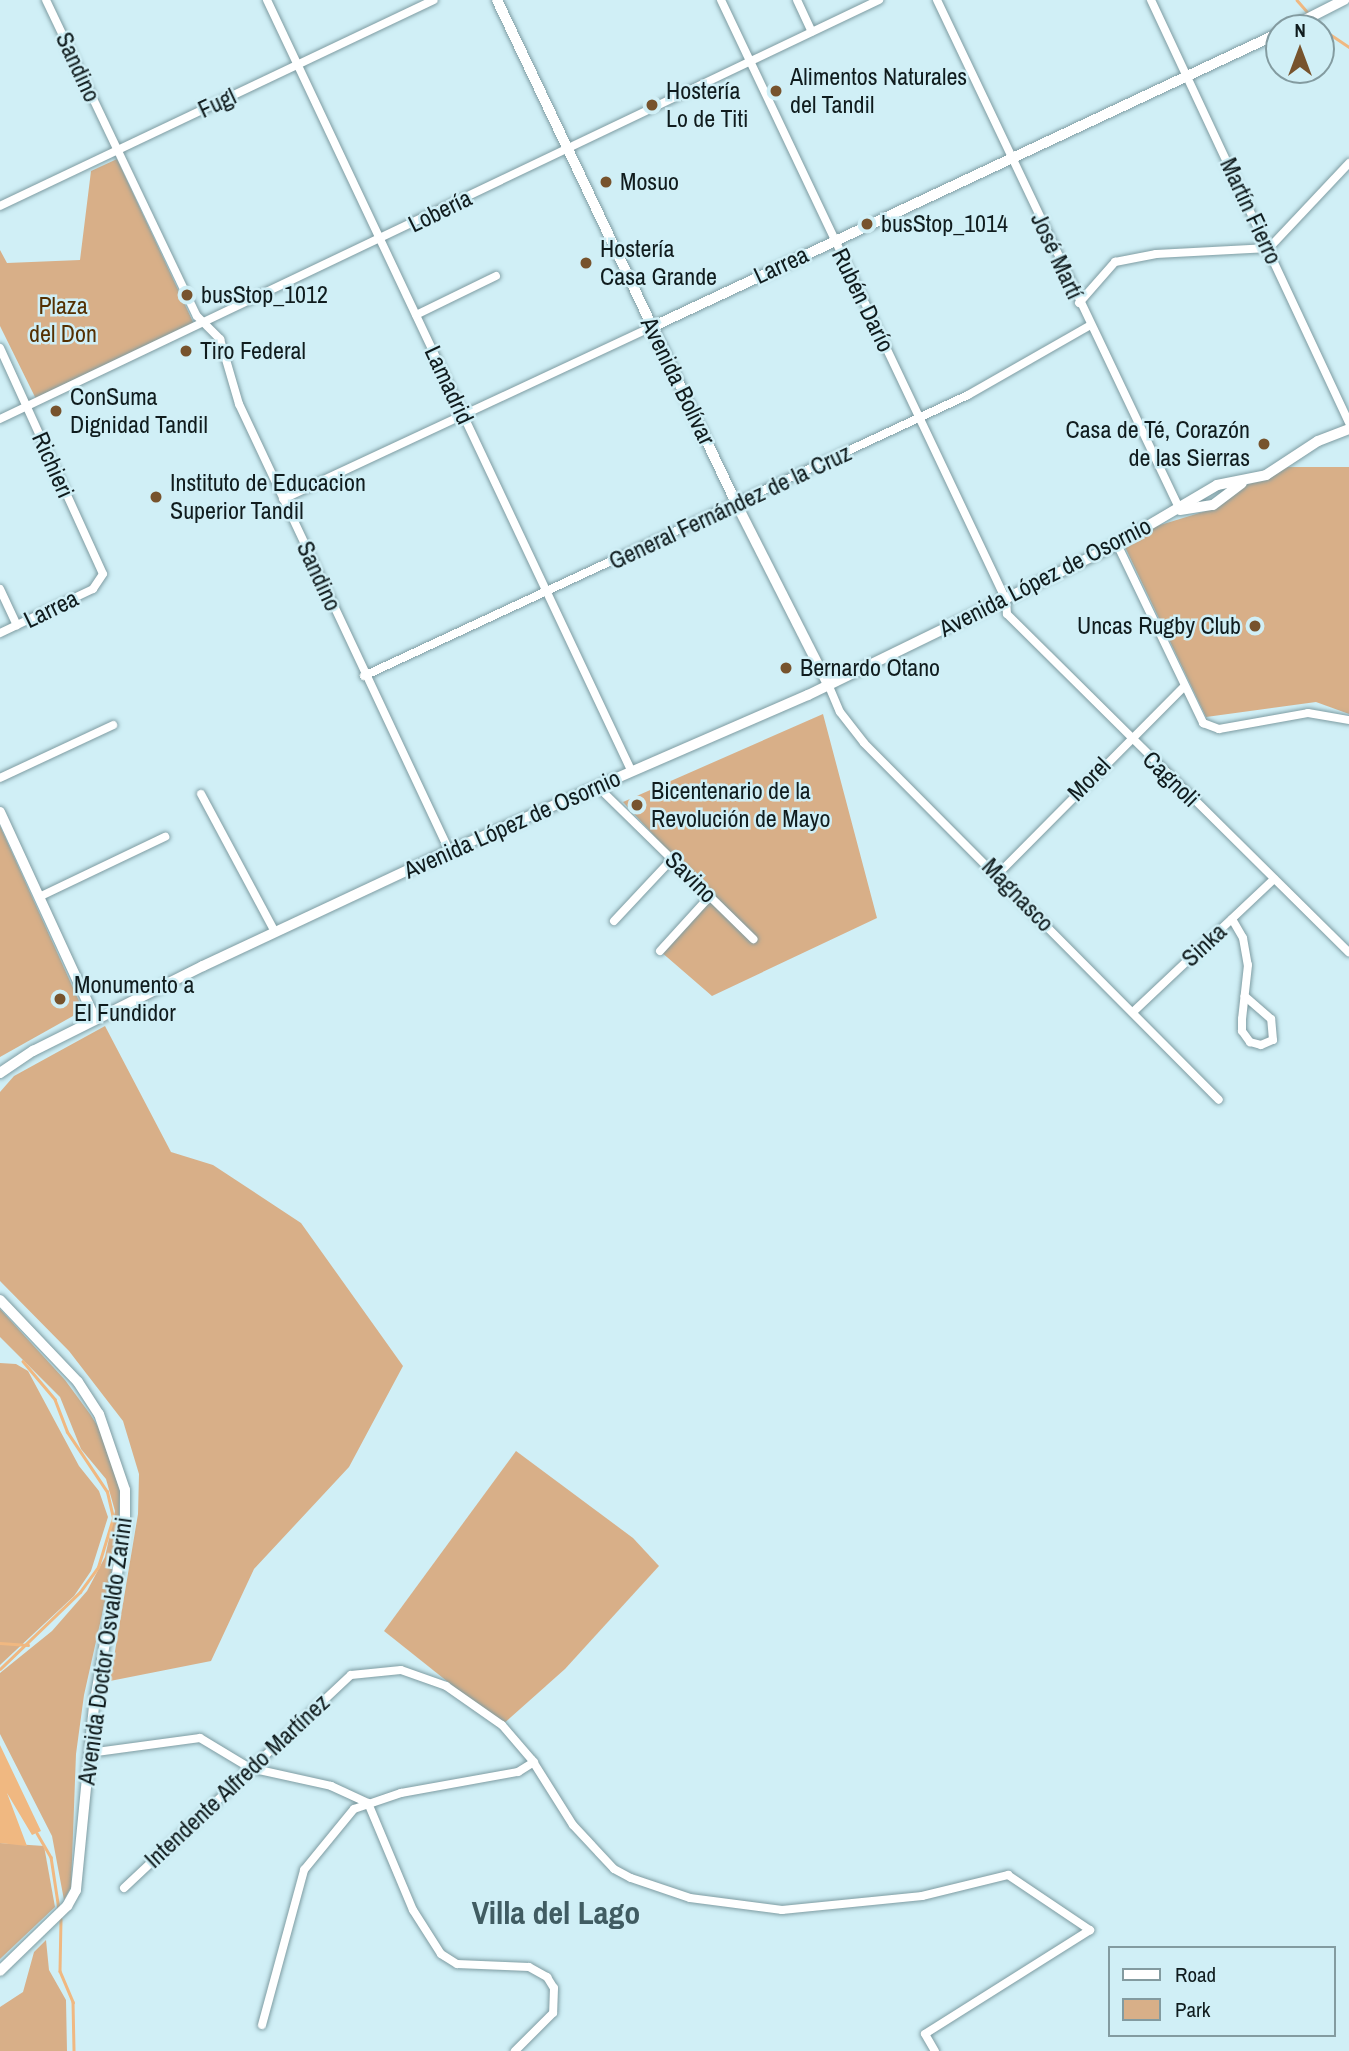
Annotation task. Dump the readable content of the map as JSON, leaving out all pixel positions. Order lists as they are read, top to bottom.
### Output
{
  "streets": {
    "main road": [
      "Larrea",
      "Avenida Bolívar",
      "Avenida López de Osornio",
      "Avenida Doctor Osvaldo Zarini"
    ],
    "street": [
      "Sandino",
      "Fugl",
      "Lobería",
      "Martín Fierro",
      "José Martí",
      "Rubén Darío",
      "Lamadrid",
      "Richieri",
      "General Fernández de la Cruz",
      "Morel",
      "Cagnoli",
      "Savino",
      "Magnasco",
      "Sinka",
      "Intendente Alfredo Martínez"
    ]
  },
  "crossings": [
    ["Sandino", "Fugl"],
    ["Sandino", "Lobería"],
    ["Sandino", "Larrea"],
    ["Sandino", "General Fernández de la Cruz"],
    ["Sandino", "Avenida López de Osornio"],
    ["Fugl", "Lamadrid"],
    ["Lobería", "Rubén Darío"],
    ["Lobería", "Avenida Bolívar"],
    ["Lobería", "Lamadrid"],
    ["Lobería", "Richieri"],
    ["Martín Fierro", "Larrea"],
    ["José Martí", "Larrea"],
    ["José Martí", "General Fernández de la Cruz"],
    ["José Martí", "Avenida López de Osornio"],
    ["Larrea", "Rubén Darío"],
    ["Larrea", "Avenida Bolívar"],
    ["Larrea", "Lamadrid"],
    ["Larrea", "Richieri"],
    ["Rubén Darío", "General Fernández de la Cruz"],
    ["Rubén Darío", "Avenida López de Osornio"],
    ["Rubén Darío", "Cagnoli"],
    ["Avenida Bolívar", "General Fernández de la Cruz"],
    ["Avenida Bolívar", "Avenida López de Osornio"],
    ["Avenida Bolívar", "Magnasco"],
    ["Lamadrid", "General Fernández de la Cruz"],
    ["Lamadrid", "Avenida López de Osornio"],
    ["Avenida López de Osornio", "Cagnoli"],
    ["Avenida López de Osornio", "Savino"],
    ["Avenida López de Osornio", "Magnasco"],
    ["Morel", "Cagnoli"],
    ["Morel", "Magnasco"],
    ["Cagnoli", "Sinka"],
    ["Magnasco", "Sinka"]
  ],
  "districts": ["Villa del Lago"],
  "parks": ["Plaza del Don"],
  "places": [
    "Alimentos Naturales del Tandil",
    "Hostería Lo de Titi",
    "Mosuo",
    "busStop_1014",
    "Hostería Casa Grande",
    "busStop_1012",
    "Tiro Federal",
    "ConSuma Dignidad Tandil",
    "Casa de Té, Corazón de las Sierras",
    "Instituto de Educacion Superior Tandil",
    "Uncas Rugby Club",
    "Bernardo Otano",
    "Bicentenario de la Revolución de Mayo",
    "Monumento a El Fundidor"
  ],
  "legend": ["Road", "Park"],
  "north": "top"
}
